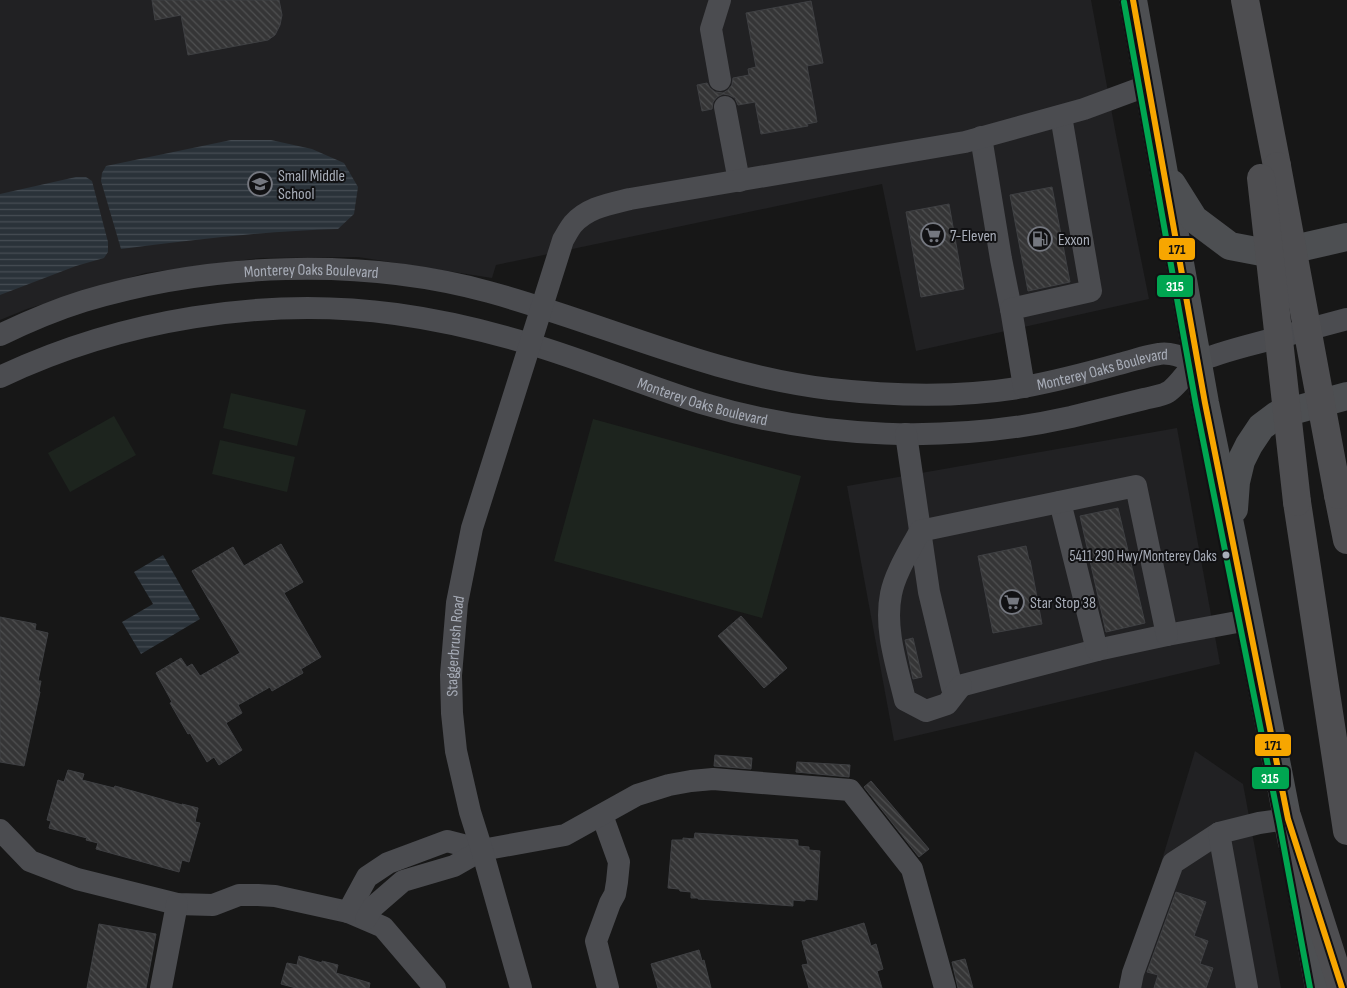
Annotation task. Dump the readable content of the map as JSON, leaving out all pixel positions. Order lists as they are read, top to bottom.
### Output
{
  "streets": {
    "street": ["Monterey Oaks Boulevard", "Staggerbrush Road"]
  },
  "crossings": [
    ["Monterey Oaks Boulevard", "Staggerbrush Road"]
  ],
  "places": {
    "school or university": ["Small Middle School"],
    "supermarket": ["7-Eleven", "Star Stop 38"],
    "fuel station": ["Exxon"],
    "other": ["5411 290 Hwy/Monterey Oaks"]
  },
  "lines": ["transit line 171", "transit line 315"]
}
